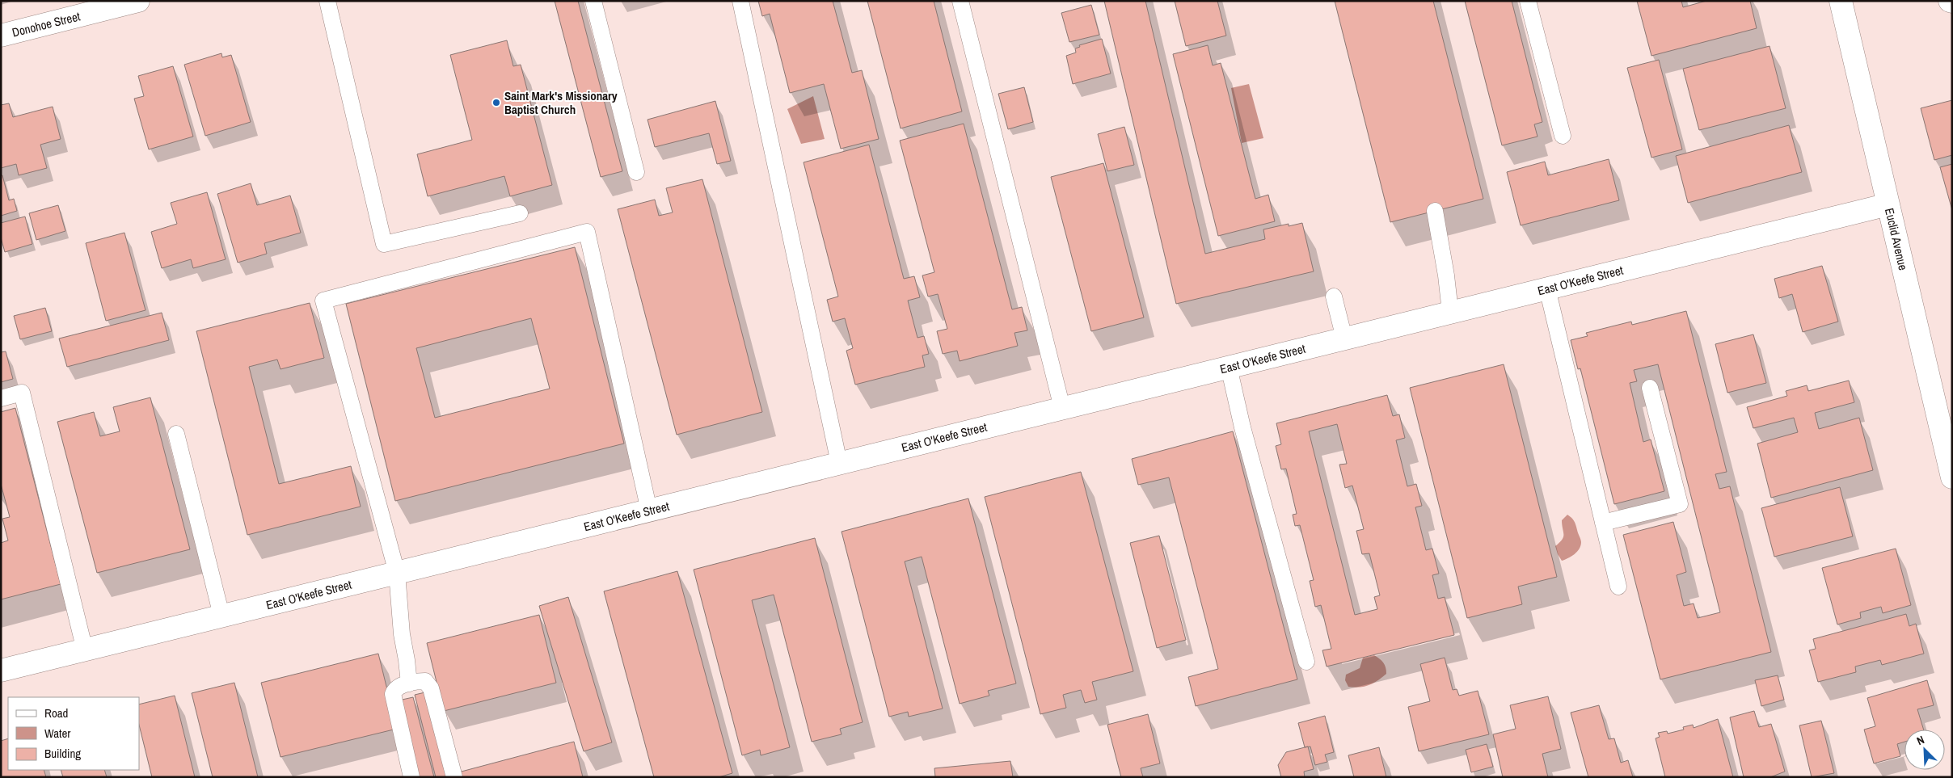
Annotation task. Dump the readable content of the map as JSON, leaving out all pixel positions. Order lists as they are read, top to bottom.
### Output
{
  "streets": {
    "street": ["Donohoe Street", "Euclid Avenue", "East O'Keefe Street"]
  },
  "crossings": [
    ["Euclid Avenue", "East O'Keefe Street"]
  ],
  "places": ["Saint Mark's Missionary Baptist Church"],
  "legend": ["Road", "Water", "Building"],
  "north": "top left"
}
